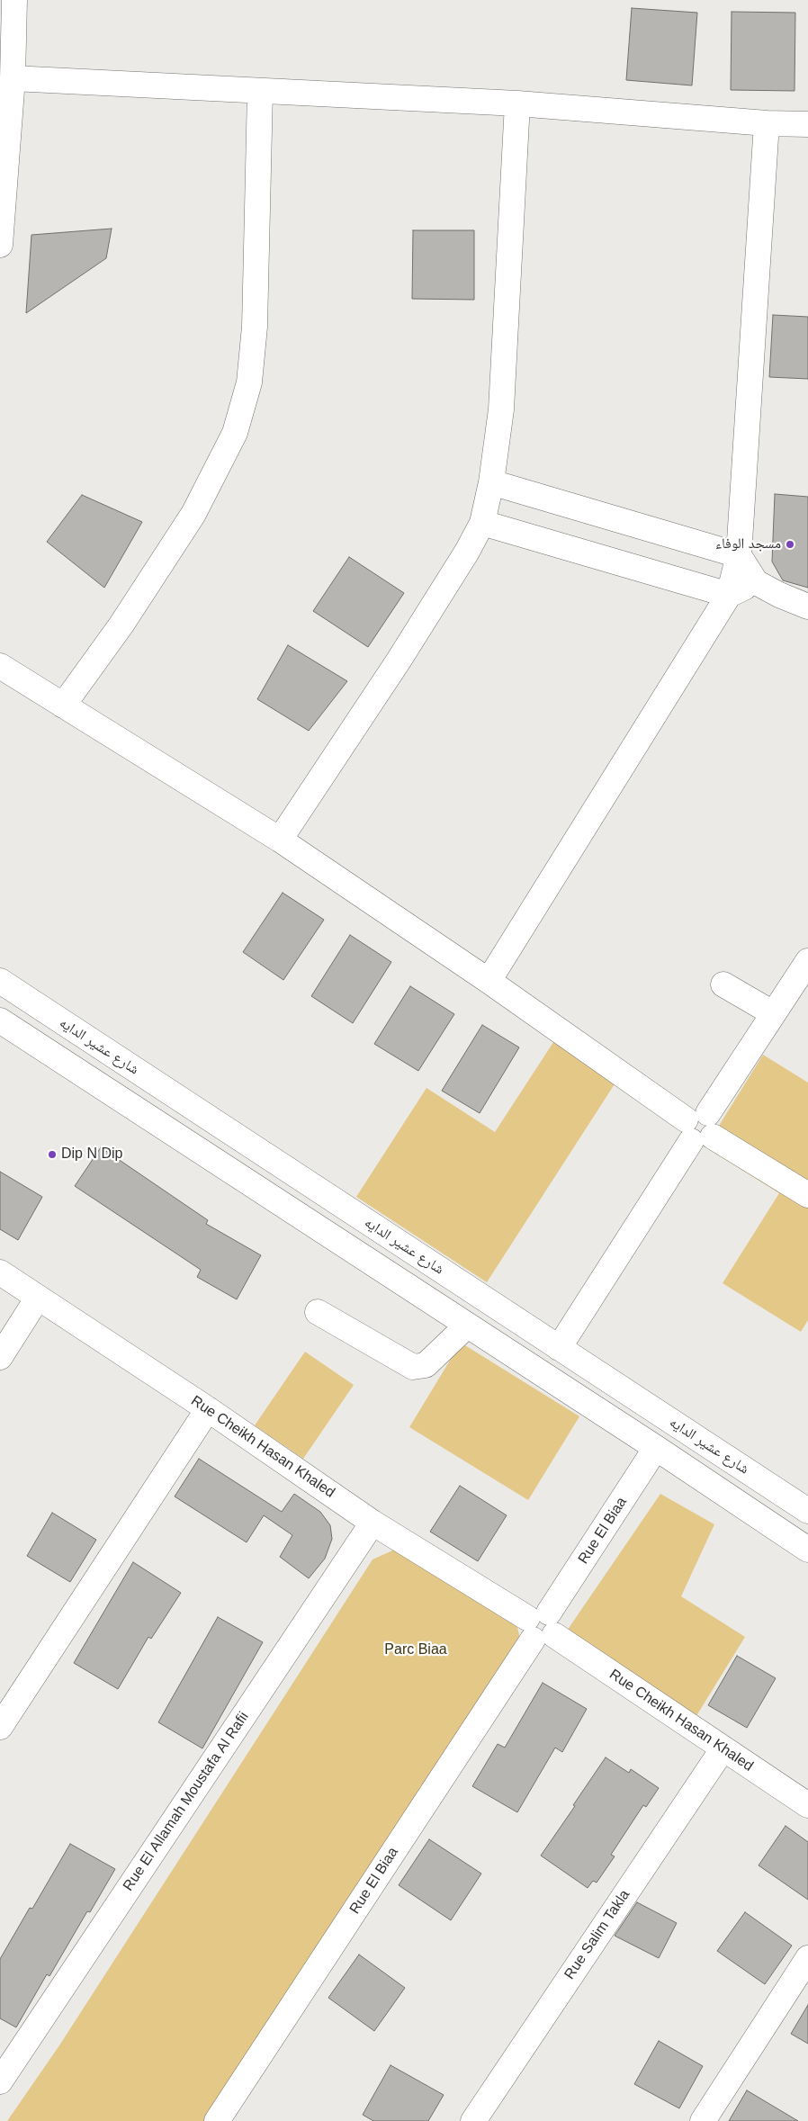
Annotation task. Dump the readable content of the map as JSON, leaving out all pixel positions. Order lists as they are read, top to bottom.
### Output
{
  "streets": {
    "street": [
      "شارع عشير الدايه",
      "Rue Cheikh Hasan Khaled",
      "Rue El Biaa",
      "Rue El Allamah Moustafa Al Rafii",
      "Rue Salim Takla"
    ]
  },
  "crossings": [
    ["شارع عشير الدايه", "Rue El Biaa"],
    ["Rue Cheikh Hasan Khaled", "Rue El Biaa"],
    ["Rue Cheikh Hasan Khaled", "Rue El Allamah Moustafa Al Rafii"],
    ["Rue Cheikh Hasan Khaled", "Rue Salim Takla"]
  ],
  "parks": ["Parc Biaa"],
  "places": ["مسجد الوفاء", "Dip N Dip"]
}
